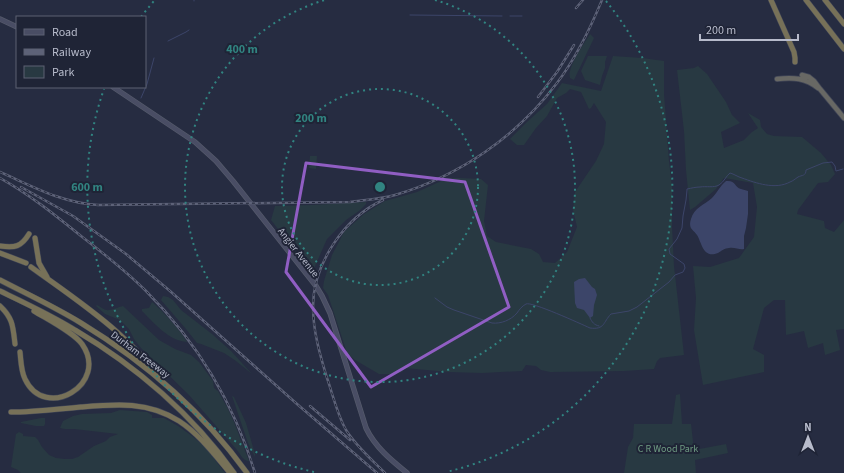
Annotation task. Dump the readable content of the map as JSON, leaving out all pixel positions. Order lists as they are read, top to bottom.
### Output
{
  "streets": {
    "highway": ["Durham Freeway"],
    "main road": ["Angier Avenue"]
  },
  "parks": ["C R Wood Park"],
  "legend": ["Road", "Railway", "Park"],
  "scale_bar": "200 m",
  "north": "top",
  "rings": ["400 m", "200 m", "600 m"]
}
